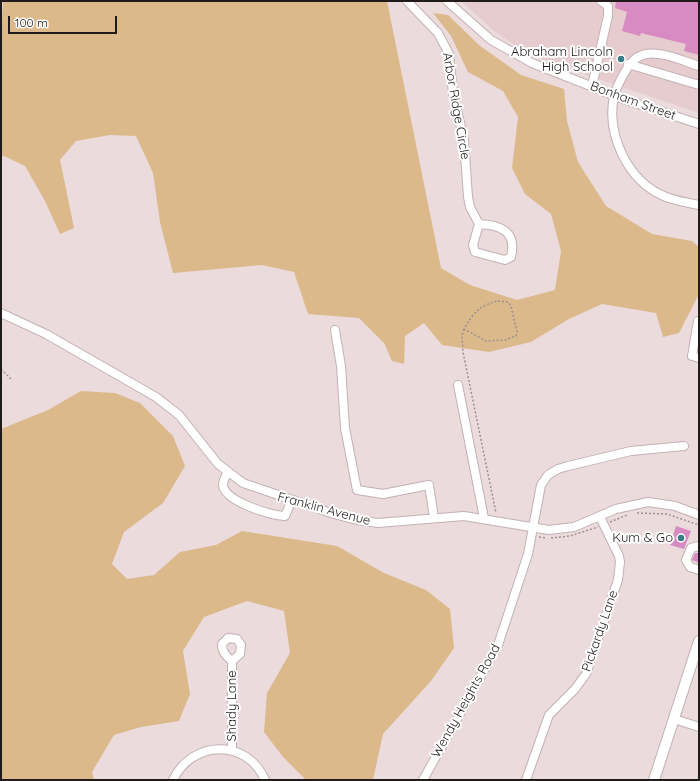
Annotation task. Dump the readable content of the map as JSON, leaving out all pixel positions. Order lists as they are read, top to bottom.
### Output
{
  "streets": {
    "street": [
      "Bonham Street",
      "Arbor Ridge Circle",
      "Franklin Avenue",
      "Pickardy Lane",
      "Wendy Heights Road",
      "Shady Lane"
    ]
  },
  "crossings": [
    ["Franklin Avenue", "Pickardy Lane"],
    ["Franklin Avenue", "Wendy Heights Road"]
  ],
  "places": ["Abraham Lincoln High School", "Kum & Go"],
  "scale_bar": "100 m"
}
